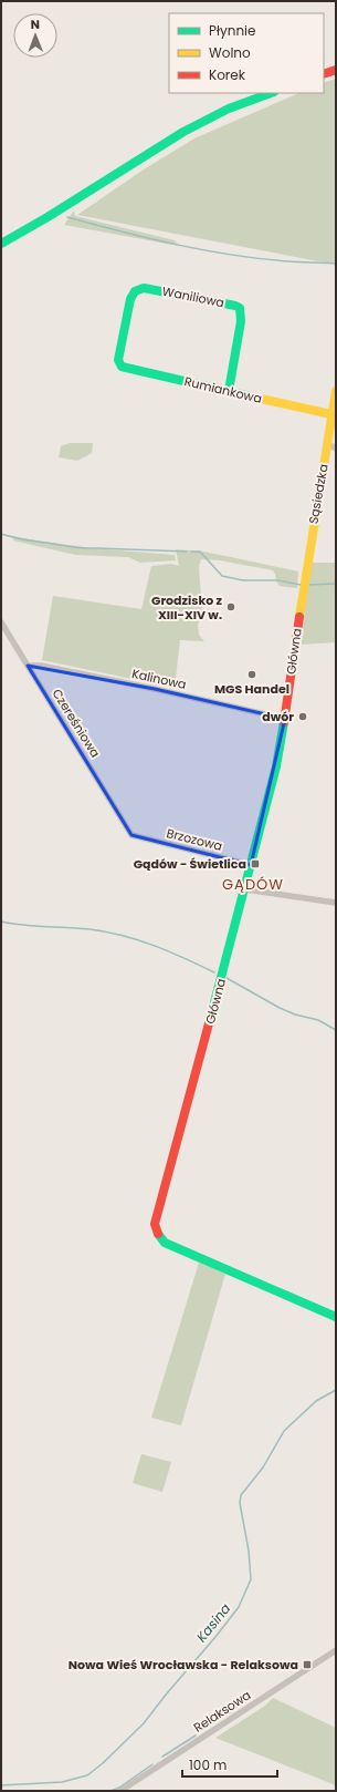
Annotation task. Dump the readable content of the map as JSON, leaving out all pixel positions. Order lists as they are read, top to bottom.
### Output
{
  "streets": {
    "street": [
      "Waniliowa",
      "Rumiankowa",
      "Sąsiedzka",
      "Główna",
      "Kalinowa",
      "Czereśniowa",
      "Brzozowa",
      "Relaksowa"
    ]
  },
  "crossings": [
    ["Waniliowa", "Rumiankowa"],
    ["Rumiankowa", "Sąsiedzka"],
    ["Sąsiedzka", "Główna"],
    ["Główna", "Kalinowa"],
    ["Główna", "Brzozowa"],
    ["Kalinowa", "Czereśniowa"],
    ["Czereśniowa", "Brzozowa"]
  ],
  "districts": ["GĄDÓW"],
  "water": ["Kasina"],
  "places": {
    "other": ["Grodzisko z XIII-XIV w.", "MGS Handel", "dwór"],
    "transit": ["Gądów - Świetlica", "Nowa Wieś Wrocławska - Relaksowa"]
  },
  "legend": ["Płynnie", "Wolno", "Korek"],
  "scale_bar": "100 m",
  "north": "top"
}
